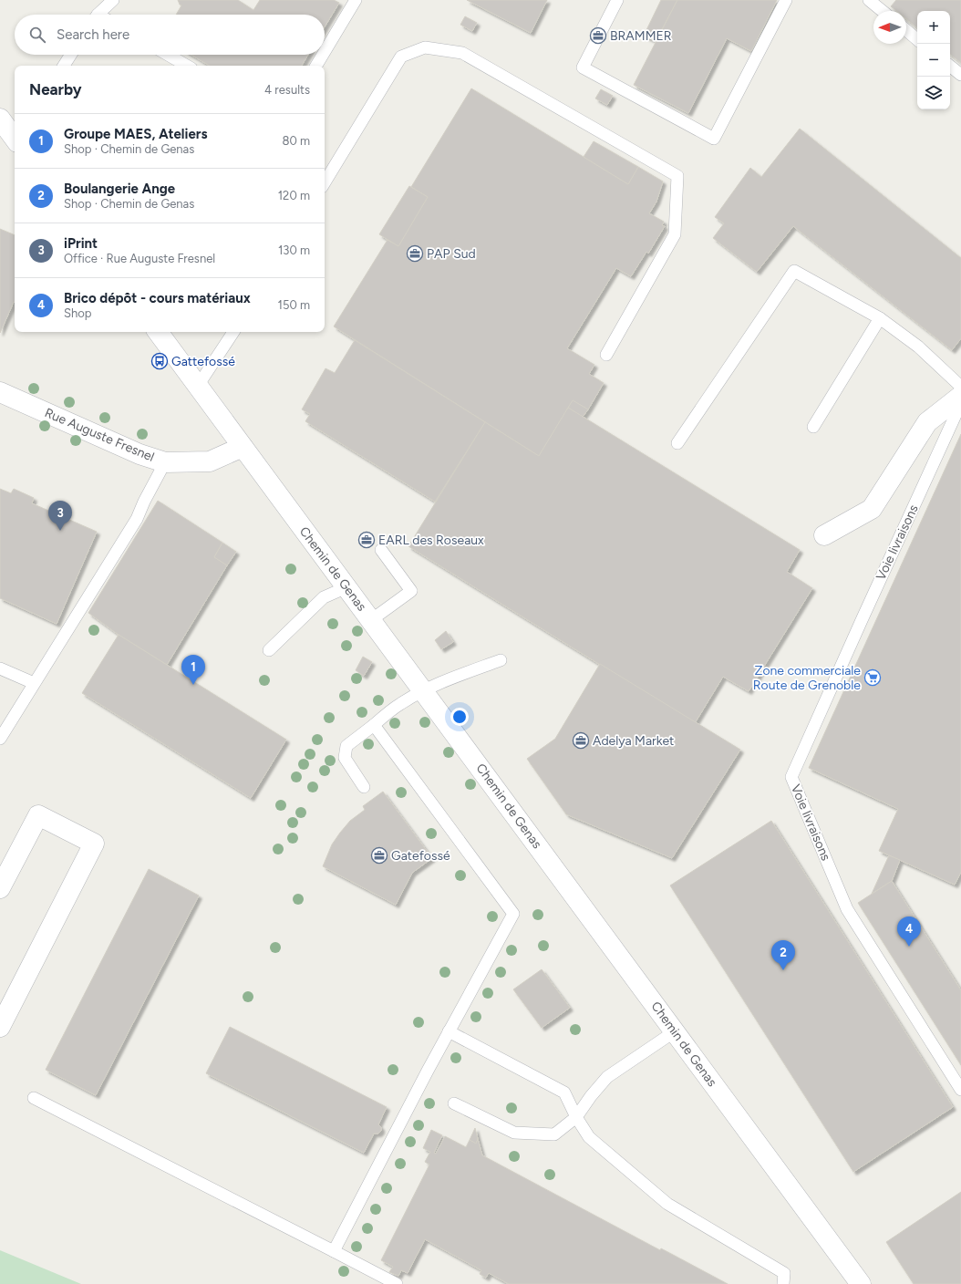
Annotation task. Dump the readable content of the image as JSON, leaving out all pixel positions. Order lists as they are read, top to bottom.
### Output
{
  "streets": {
    "street": ["Rue Auguste Fresnel", "Chemin de Genas"],
    "lane": ["Voie livraisons"]
  },
  "crossings": [
    ["Rue Auguste Fresnel", "Chemin de Genas"]
  ],
  "places": {
    "office": [
      "BRAMMER",
      "PAP Sud",
      "EARL des Roseaux",
      "Adelya Market",
      "Gatefossé"
    ],
    "bus stop": ["Gattefossé"],
    "supermarket": ["Zone commerciale Route de Grenoble"]
  },
  "north": "left",
  "page": {
    "map_buttons": ["+", "−"],
    "search": "Search here",
    "heading": ["Nearby", "4 results"],
    "list": [
      {
        "mark": "1",
        "name": "Groupe MAES, Ateliers",
        "note": "Shop · Chemin de Genas",
        "value": "80 m"
      },
      {
        "mark": "2",
        "name": "Boulangerie Ange",
        "note": "Shop · Chemin de Genas",
        "value": "120 m"
      },
      {
        "mark": "3",
        "name": "iPrint",
        "note": "Office · Rue Auguste Fresnel",
        "value": "130 m"
      },
      {
        "mark": "4",
        "name": "Brico dépôt - cours matériaux",
        "note": "Shop",
        "value": "150 m"
      }
    ],
    "pins": [
      "3",
      "1",
      "4",
      "2"
    ]
  }
}
